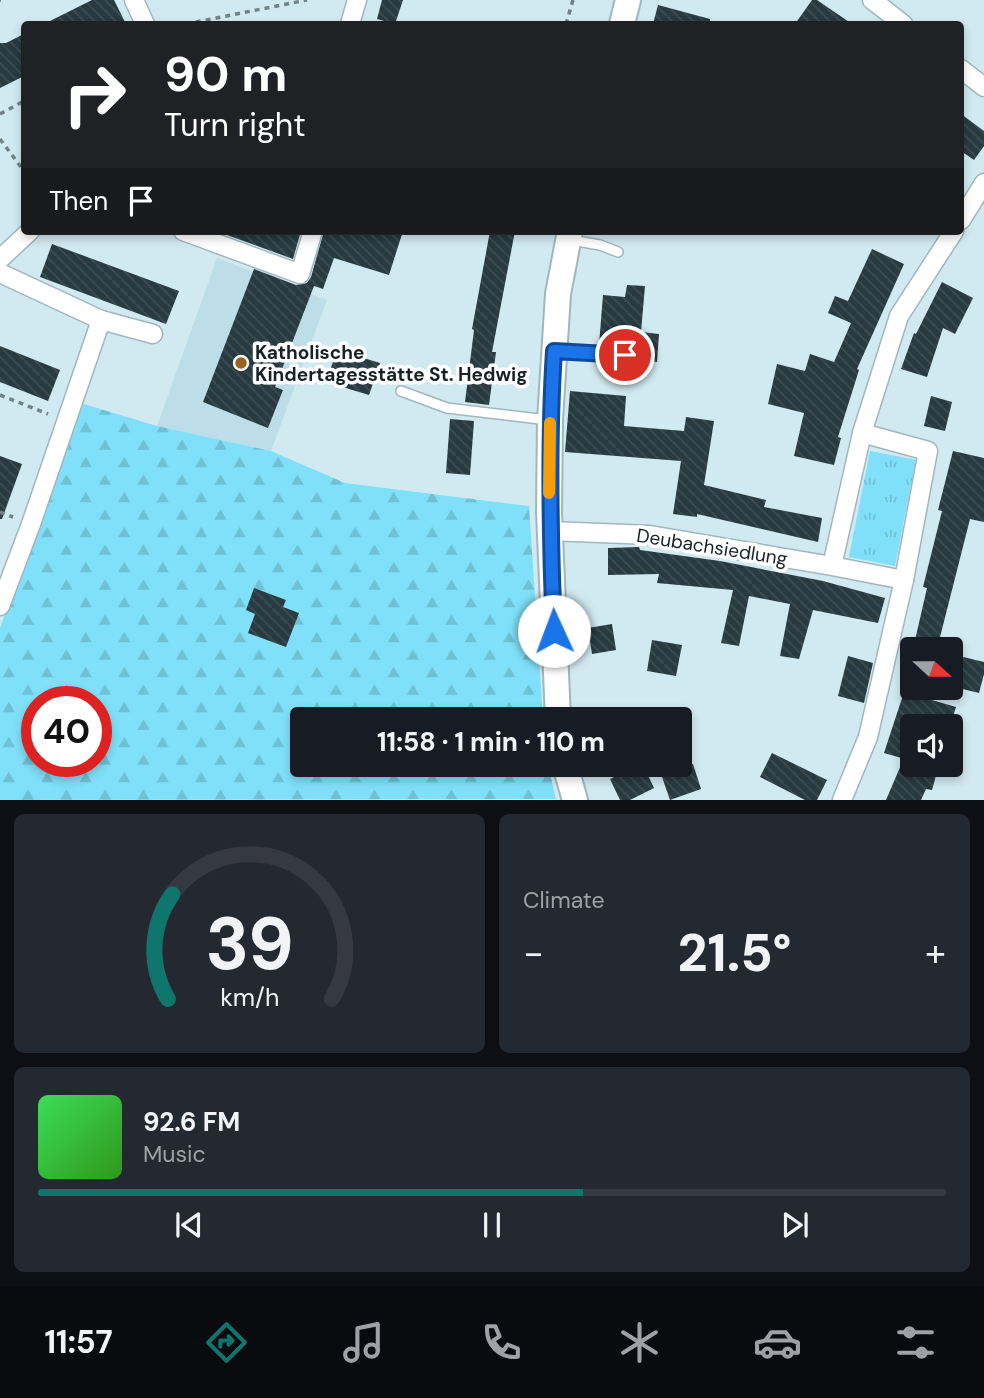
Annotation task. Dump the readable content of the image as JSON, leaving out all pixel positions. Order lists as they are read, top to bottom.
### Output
{
  "streets": {
    "street": ["Deubachsiedlung"]
  },
  "places": ["Katholische Kindertagesstätte St. Hedwig"],
  "north": "right",
  "page": {
    "turn": ["90 m", "Turn right"],
    "then": "Then",
    "limit": "40",
    "trip": "11:58 · 1 min · 110 m",
    "tile": "Climate",
    "heat": ["−", "21.5°", "+"],
    "song": ["92.6 FM", "Music"],
    "tabs": "11:57",
    "gauge": ["39", "km/h"]
  }
}
